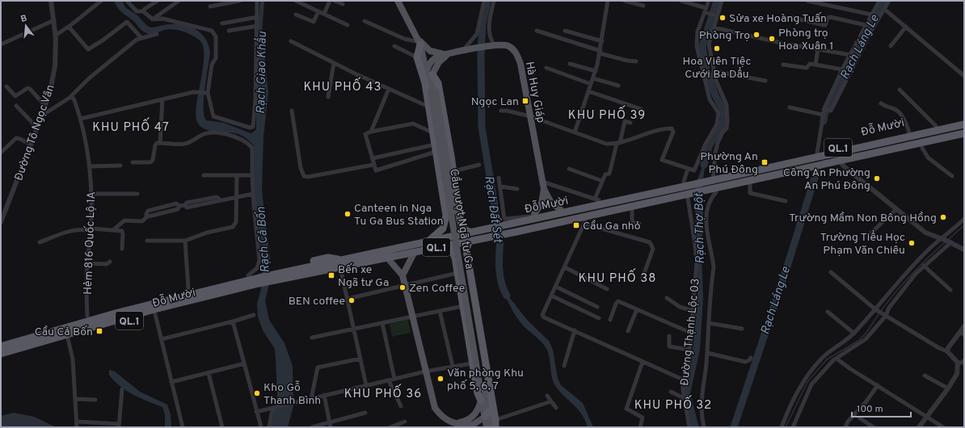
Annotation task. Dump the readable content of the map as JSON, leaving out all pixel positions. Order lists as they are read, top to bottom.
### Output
{
  "streets": {
    "highway": ["Đỗ Mười", "QL.1"],
    "main road": ["Hà Huy Giáp", "Cầu vượt Ngã tư Ga"],
    "street": ["Đường Tô Ngọc Vân", "Hẻm 816 Quốc Lộ 1A", "Đường Thạnh Lộc 03"]
  },
  "crossings": [
    ["Hà Huy Giáp", "Đỗ Mười"],
    ["Hà Huy Giáp", "Cầu vượt Ngã tư Ga"],
    ["Đỗ Mười", "QL.1"],
    ["Đỗ Mười", "Hẻm 816 Quốc Lộ 1A"],
    ["Đỗ Mười", "Đường Thạnh Lộc 03"],
    ["QL.1", "Đường Thạnh Lộc 03"]
  ],
  "districts": [
    "KHU PHỐ 43",
    "KHU PHỐ 39",
    "KHU PHỐ 47",
    "KHU PHỐ 38",
    "KHU PHỐ 36",
    "KHU PHỐ 32"
  ],
  "water": [
    "Rạch Láng Le",
    "Rạch Giao Khẩu",
    "Rạch Đất Sét",
    "Rạch Thợ Bột",
    "Rạch Cả Bốn"
  ],
  "places": {
    "other": [
      "Sửa xe Hoàng Tuấn",
      "Phòng Trọ",
      "Phòng trọ Hoa Xuân 1",
      "Hoa Viên Tiệc Cưới Ba Dẩu",
      "Công An Phường An Phú Đông",
      "Canteen in Nga Tu Ga Bus Station",
      "Trường Mầm Non Bông Hồng",
      "Trường Tiểu Học Phạm Văn Chiêu",
      "Zen Coffee",
      "BEN coffee",
      "Văn phòng Khu phố 5, 6, 7",
      "Kho Gỗ Thanh Bình"
    ],
    "transit": [
      "Ngọc Lan",
      "Phường An Phú Đông",
      "Cầu Ga nhỏ",
      "Bến xe Ngã tư Ga",
      "Cầu Cả Bốn"
    ]
  },
  "scale_bar": "100 m",
  "north": "top"
}
